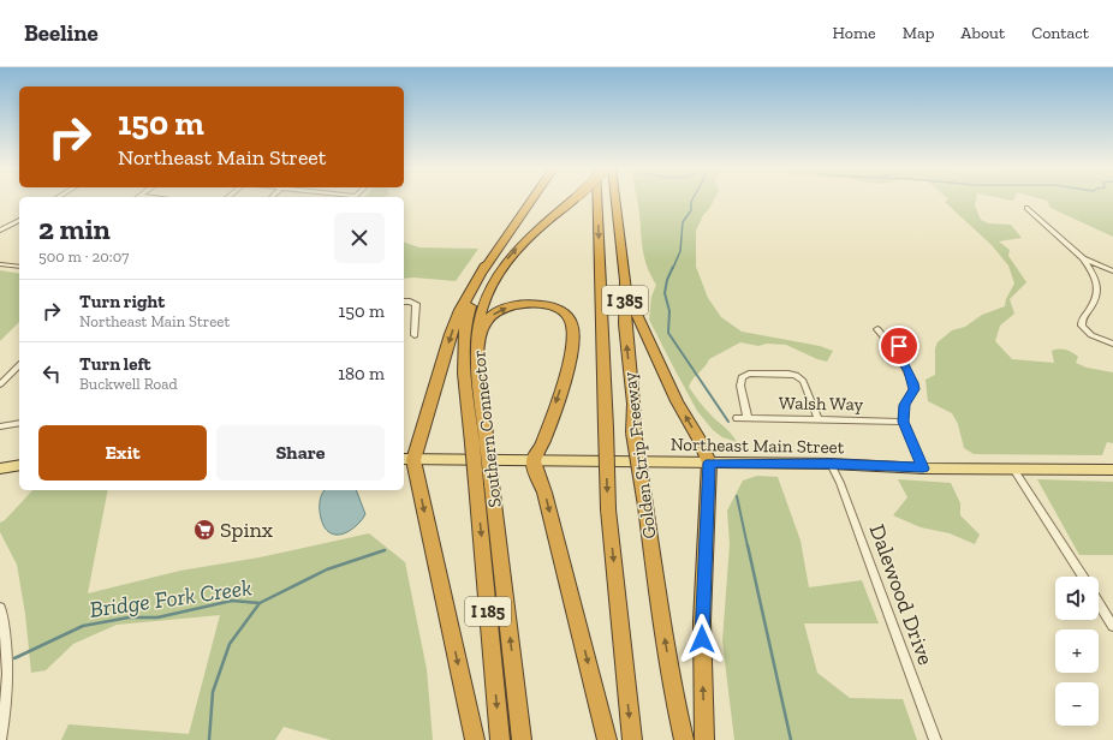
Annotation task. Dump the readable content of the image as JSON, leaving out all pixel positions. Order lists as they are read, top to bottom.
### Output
{
  "streets": {
    "highway": [
      "I 385",
      "Southern Connector",
      "Golden Strip Freeway",
      "I 185"
    ],
    "main road": ["Northeast Main Street"],
    "street": ["Walsh Way", "Dalewood Drive"]
  },
  "crossings": [
    ["Northeast Main Street", "Dalewood Drive"]
  ],
  "water": ["Bridge Fork Creek"],
  "places": {
    "supermarket": ["Spinx"]
  },
  "page": {
    "header": "Beeline",
    "nav": [
      "Home",
      "Map",
      "About",
      "Contact"
    ],
    "turn": ["150 m", "Northeast Main Street"],
    "heading": ["2 min", "500 m · 20:07"],
    "list": [
      {
        "name": "Turn right",
        "note": "Northeast Main Street",
        "value": "150 m"
      },
      {
        "name": "Turn left",
        "note": "Buckwell Road",
        "value": "180 m"
      }
    ],
    "buttons": ["Exit", "Share"],
    "map_buttons": ["+", "−"]
  }
}
